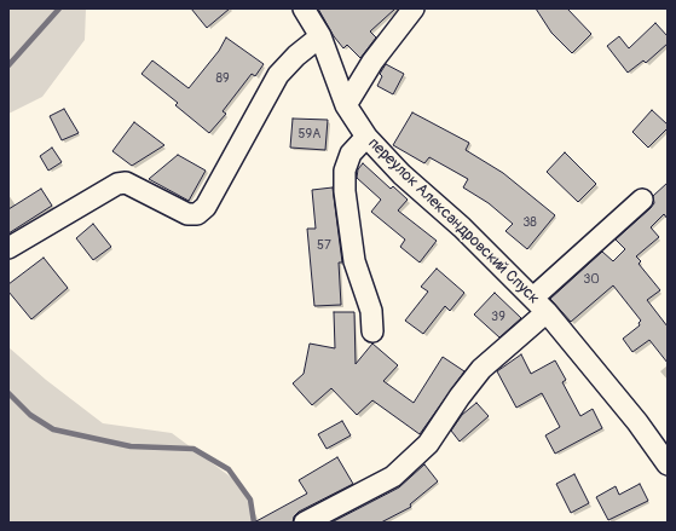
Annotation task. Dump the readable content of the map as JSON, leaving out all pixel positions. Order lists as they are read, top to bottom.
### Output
{
  "streets": {
    "street": ["переулок Александровский Спуск"]
  },
  "house_numbers": [
    "89",
    "59А",
    "38",
    "57",
    "30",
    "39"
  ]
}
